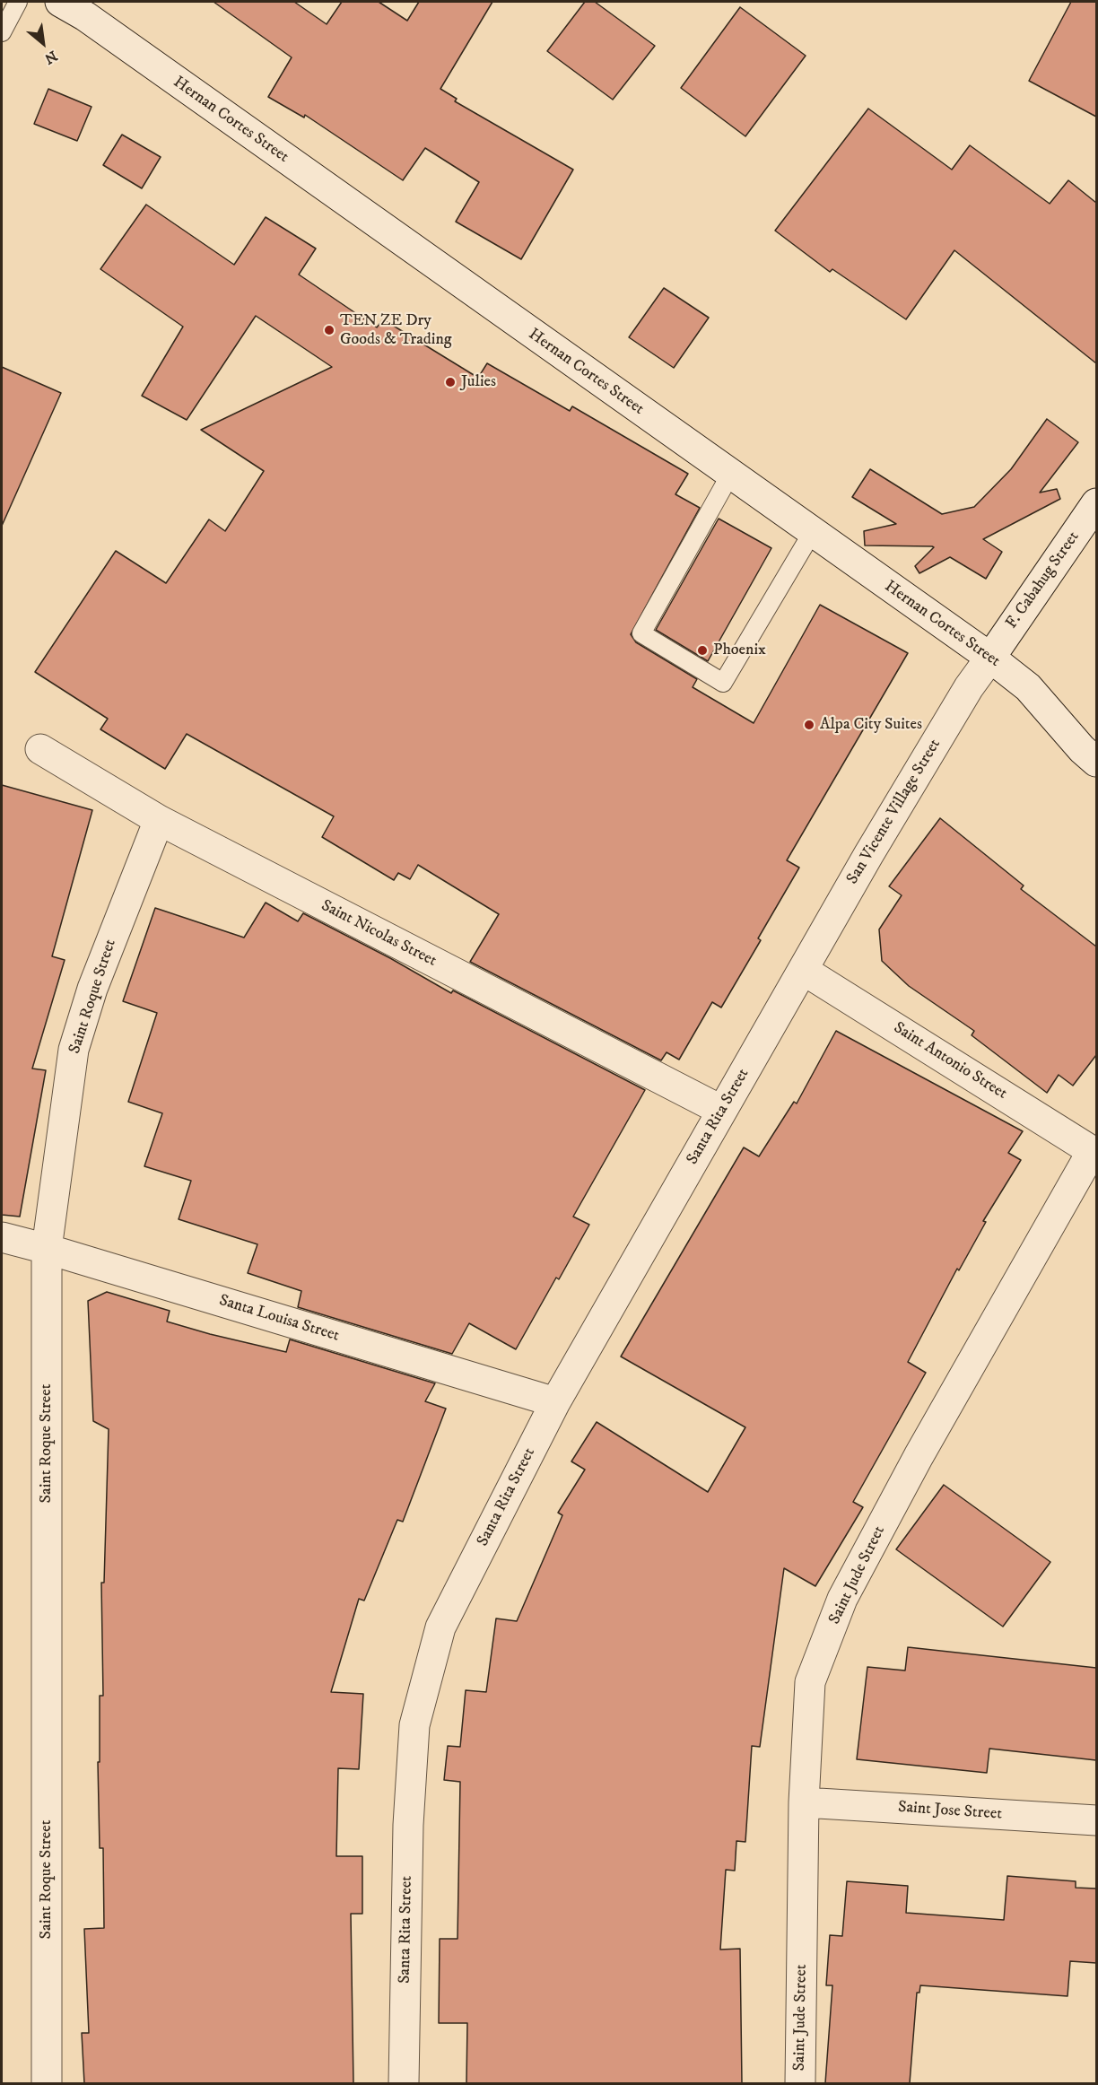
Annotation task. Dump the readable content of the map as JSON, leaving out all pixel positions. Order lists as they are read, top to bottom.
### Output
{
  "streets": {
    "street": [
      "Hernan Cortes Street",
      "F. Cabahug Street",
      "San Vicente Village Street",
      "Saint Nicolas Street",
      "Saint Roque Street",
      "Saint Antonio Street",
      "Santa Rita Street",
      "Santa Louisa Street",
      "Saint Jude Street",
      "Saint Jose Street"
    ]
  },
  "crossings": [
    ["Hernan Cortes Street", "F. Cabahug Street"],
    ["Hernan Cortes Street", "San Vicente Village Street"],
    ["F. Cabahug Street", "San Vicente Village Street"],
    ["San Vicente Village Street", "Saint Antonio Street"],
    ["San Vicente Village Street", "Santa Rita Street"],
    ["Saint Nicolas Street", "Saint Roque Street"],
    ["Saint Nicolas Street", "Santa Rita Street"],
    ["Saint Roque Street", "Santa Louisa Street"],
    ["Saint Antonio Street", "Santa Rita Street"],
    ["Saint Antonio Street", "Saint Jude Street"],
    ["Santa Rita Street", "Santa Louisa Street"],
    ["Saint Jude Street", "Saint Jose Street"]
  ],
  "places": [
    "TEN ZE Dry Goods & Trading",
    "Julies",
    "Phoenix",
    "Alpa City Suites"
  ],
  "north": "bottom right"
}
